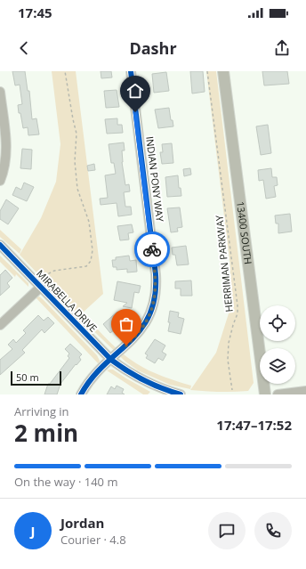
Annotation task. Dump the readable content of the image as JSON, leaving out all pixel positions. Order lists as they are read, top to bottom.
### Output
{
  "streets": {
    "main road": ["13400 SOUTH"],
    "street": ["INDIAN PONY WAY", "MIRABELLA DRIVE"],
    "path": ["HERRIMAN PARKWAY"]
  },
  "crossings": [
    ["INDIAN PONY WAY", "MIRABELLA DRIVE"]
  ],
  "scale_bar": "50 m",
  "page": {
    "status": "17:45",
    "header": "Dashr",
    "scale": "50 m",
    "heading": ["2 min", "Arriving in", "17:47–17:52"],
    "panel": ["Jordan", "Courier · 4.8"],
    "bar": "On the way · 140 m",
    "round": "J"
  }
}
